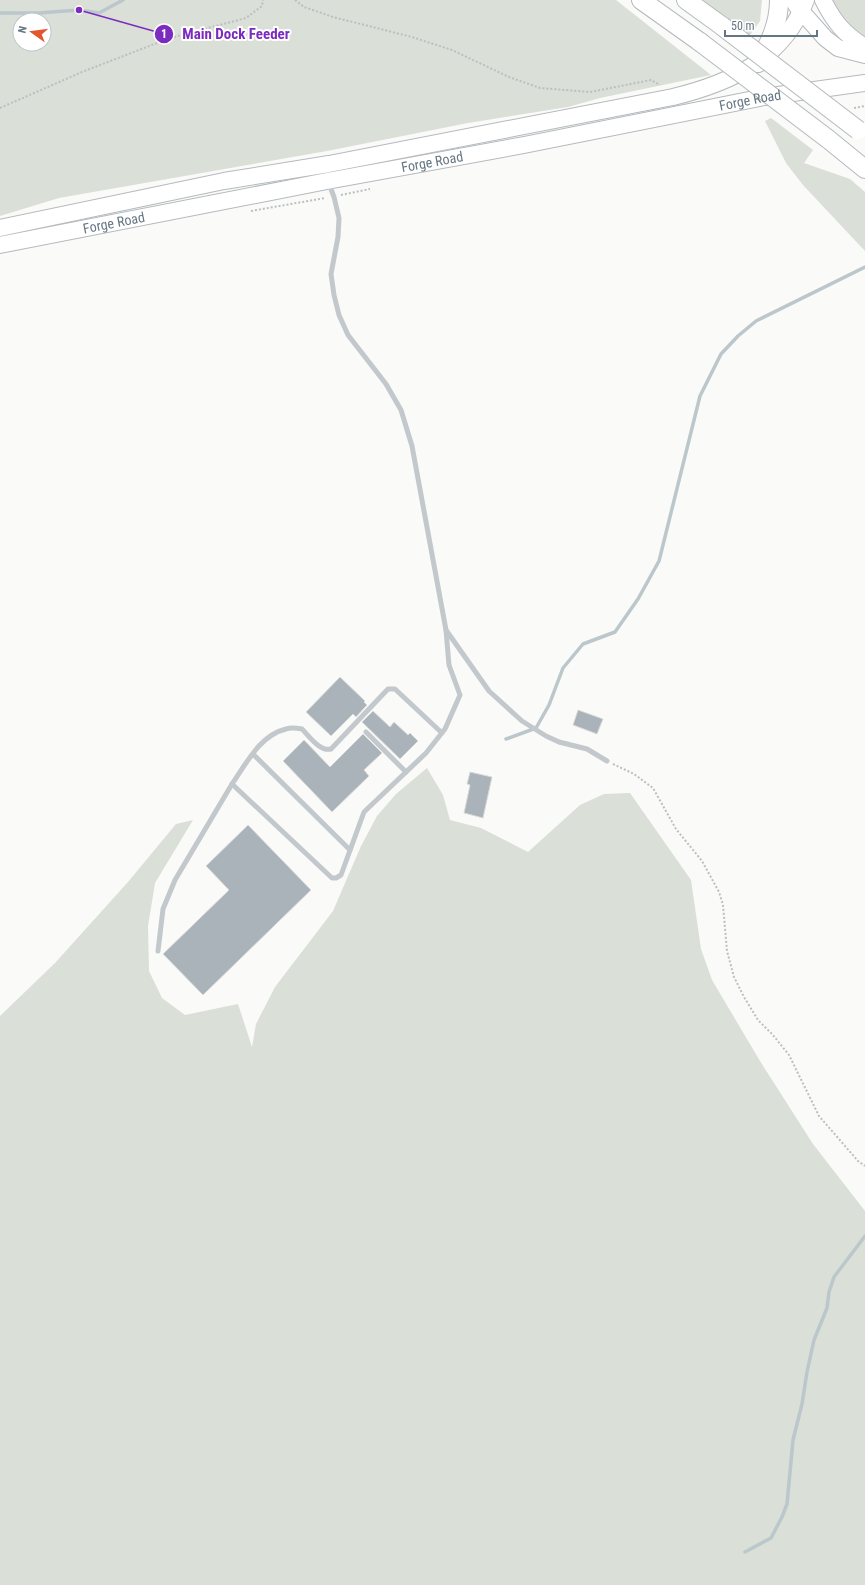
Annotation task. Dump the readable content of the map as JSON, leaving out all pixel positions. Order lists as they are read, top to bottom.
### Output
{
  "streets": {
    "main road": ["Forge Road"]
  },
  "places": ["Main Dock Feeder"],
  "scale_bar": "50 m",
  "north": "left"
}
